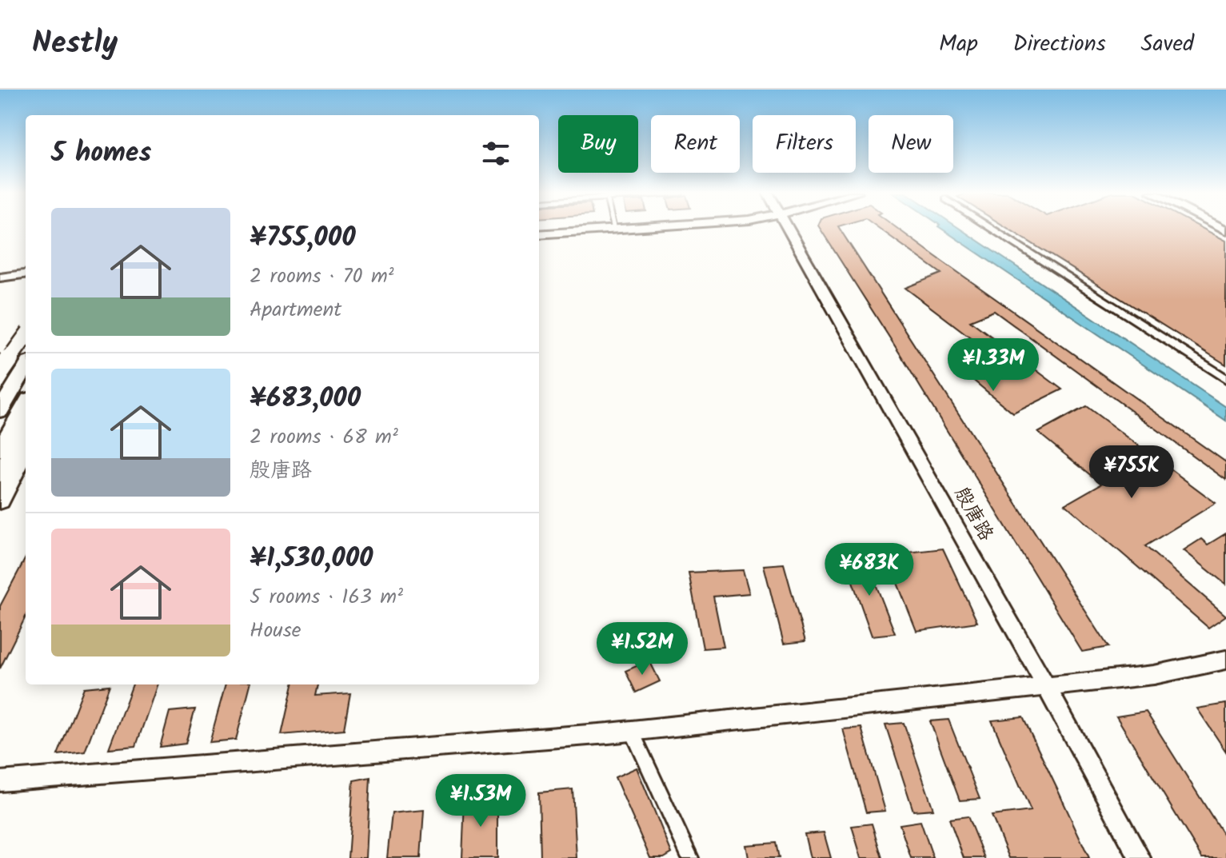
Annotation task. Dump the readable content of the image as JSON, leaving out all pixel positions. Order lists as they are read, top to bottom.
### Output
{
  "streets": {
    "street": ["殷唐路"]
  },
  "page": {
    "header": "Nestly",
    "nav": ["Map", "Directions", "Saved"],
    "chip": [
      "Buy",
      "Rent",
      "Filters",
      "New"
    ],
    "heading": "5 homes",
    "list": [
      {
        "name": "¥755,000",
        "note": "2 rooms · 70 m² · Apartment"
      },
      {
        "name": "¥683,000",
        "note": "2 rooms · 68 m² · 殷唐路"
      },
      {
        "name": "¥1,530,000",
        "note": "5 rooms · 163 m² · House"
      }
    ],
    "price": [
      "¥1.33M",
      "¥755K",
      "¥683K",
      "¥1.52M",
      "¥1.53M"
    ]
  }
}
